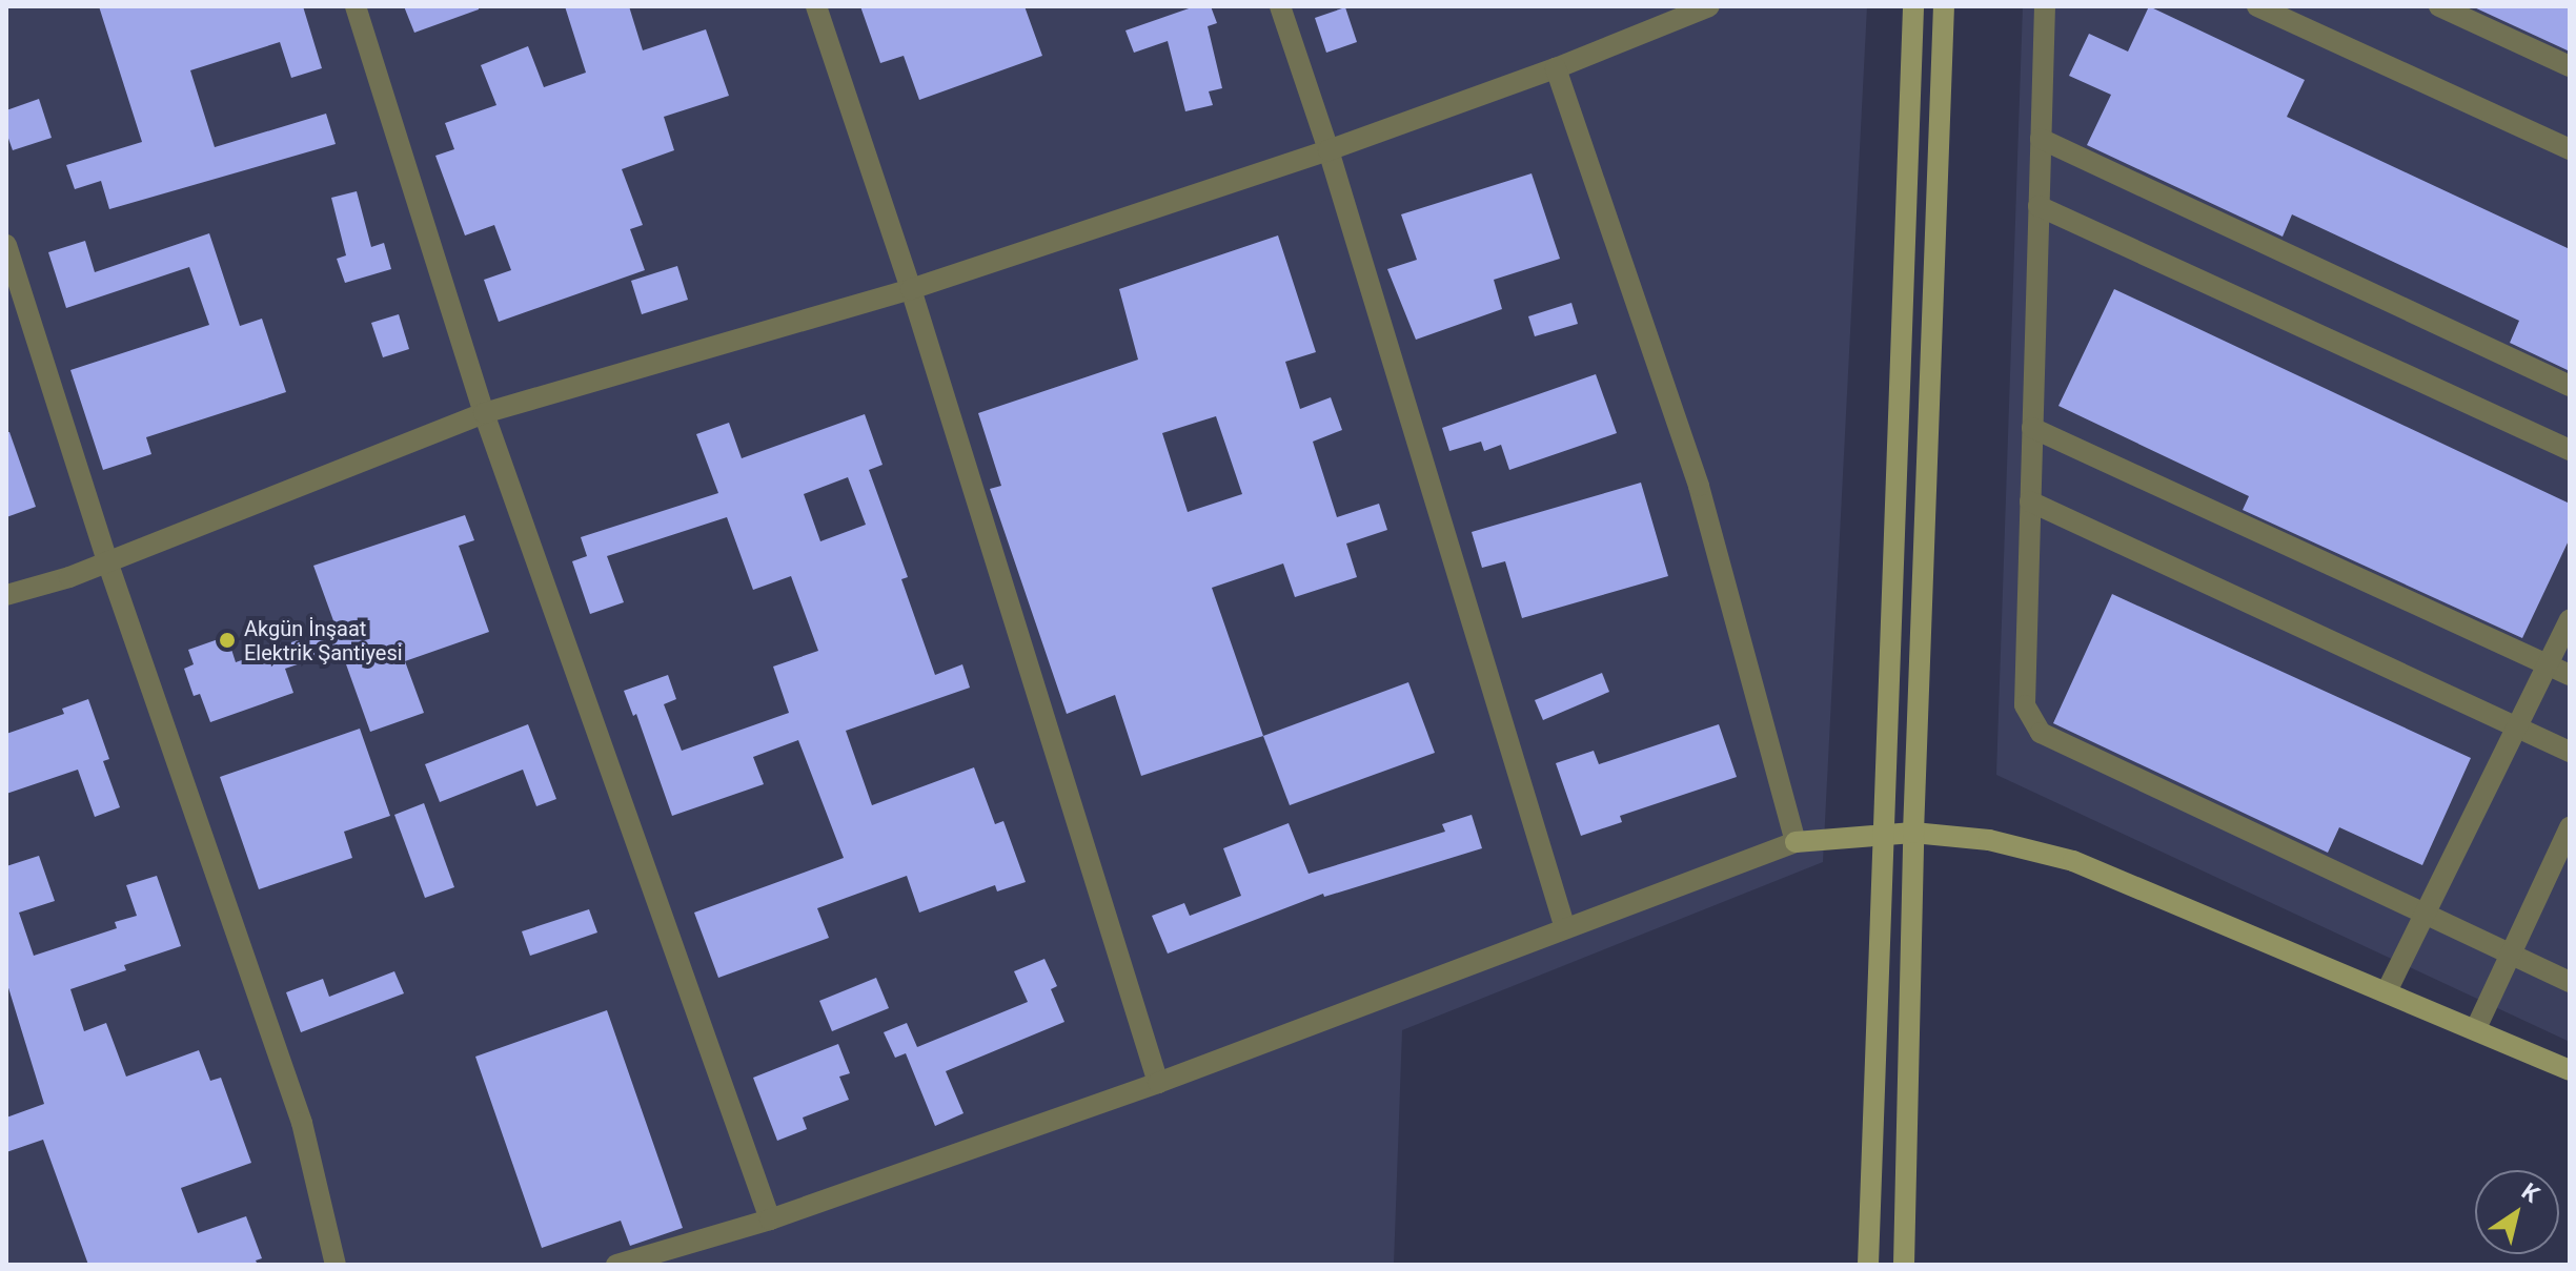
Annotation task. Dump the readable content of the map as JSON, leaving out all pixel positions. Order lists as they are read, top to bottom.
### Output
{
  "places": ["Akgün İnşaat Elektrik Şantiyesi"],
  "north": "top right"
}
